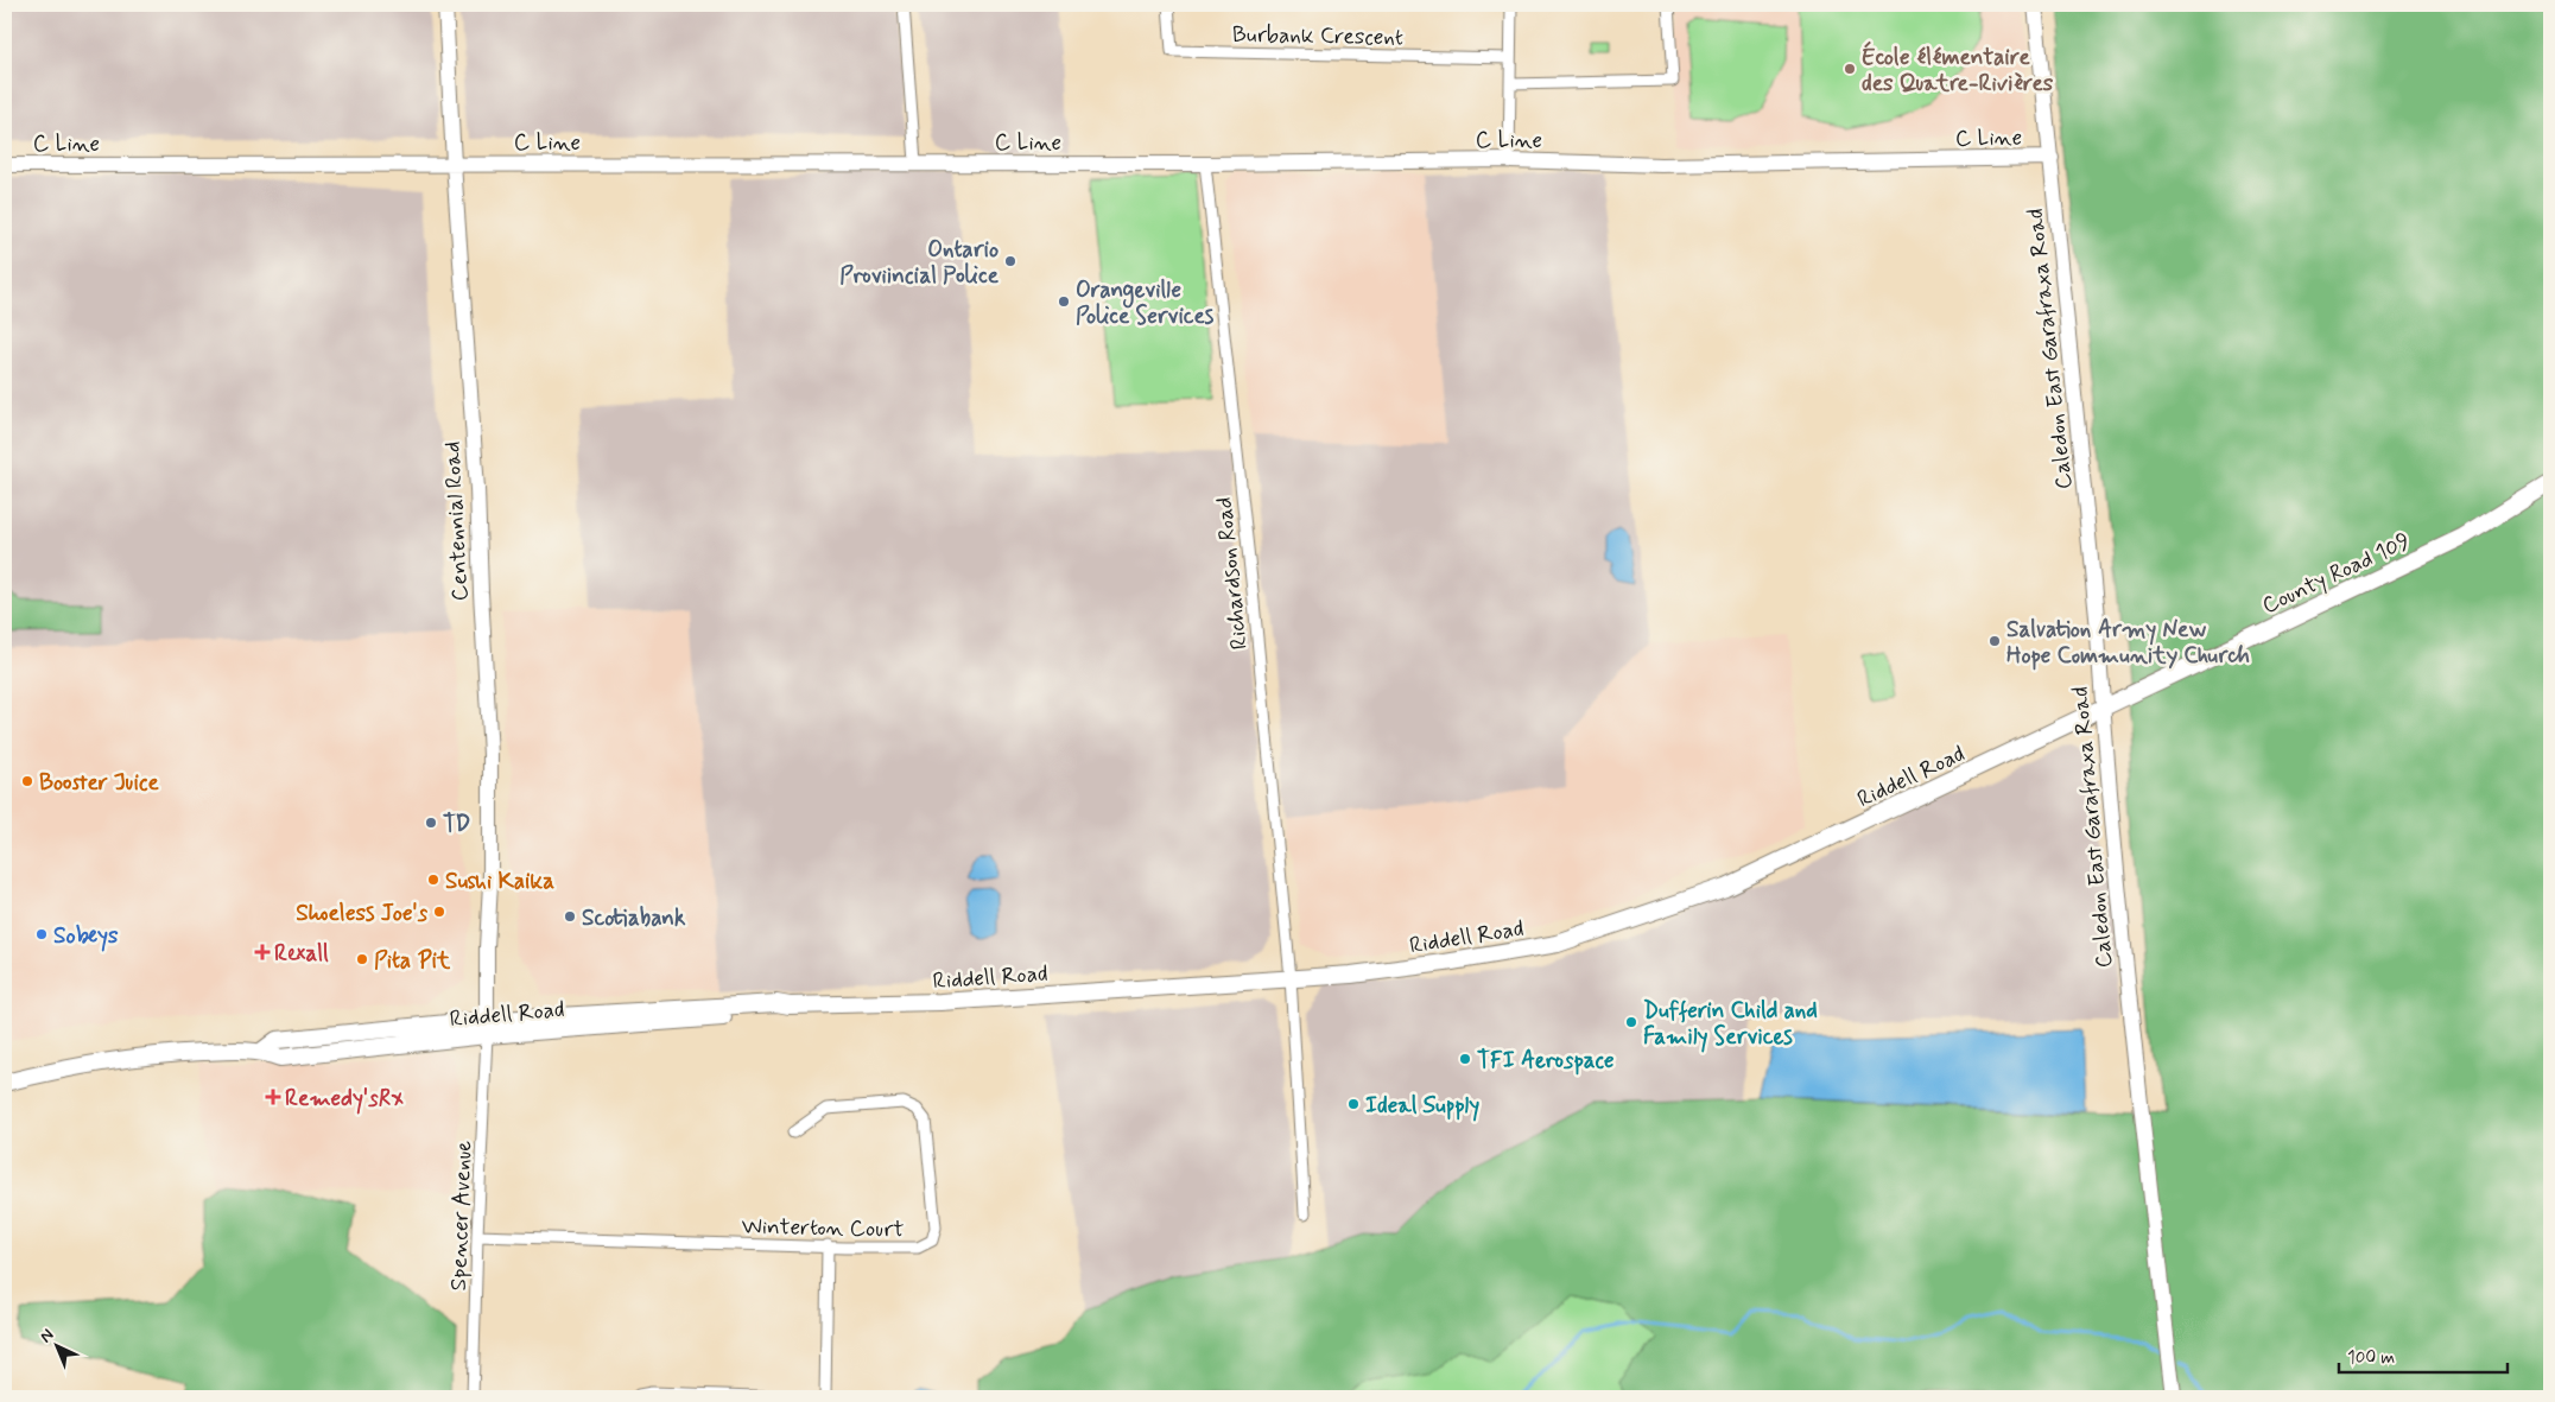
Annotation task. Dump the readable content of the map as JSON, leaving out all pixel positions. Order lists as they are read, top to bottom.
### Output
{
  "streets": {
    "main road": ["County Road 109", "Riddell Road"],
    "street": [
      "Burbank Crescent",
      "C Line",
      "Caledon East Garafraxa Road",
      "Centennial Road",
      "Richardson Road",
      "Spencer Avenue",
      "Winterton Court"
    ]
  },
  "crossings": [
    ["C Line", "Caledon East Garafraxa Road"],
    ["C Line", "Centennial Road"],
    ["C Line", "Richardson Road"],
    ["Caledon East Garafraxa Road", "County Road 109"],
    ["Caledon East Garafraxa Road", "Riddell Road"],
    ["Centennial Road", "Riddell Road"],
    ["Centennial Road", "Spencer Avenue"],
    ["County Road 109", "Riddell Road"],
    ["Richardson Road", "Riddell Road"],
    ["Riddell Road", "Spencer Avenue"],
    ["Spencer Avenue", "Winterton Court"]
  ],
  "places": {
    "other": [
      "École élémentaire des Quatre-Rivières",
      "Ontario Proviincial Police",
      "Orangeville Police Services",
      "Salvation Army New Hope Community Church",
      "Booster Juice",
      "TD",
      "Sushi Kaika",
      "Shoeless Joe's",
      "Scotiabank",
      "Sobeys",
      "Pita Pit",
      "Dufferin Child and Family Services",
      "TFI Aerospace",
      "Ideal Supply"
    ],
    "health": ["Rexall", "Remedy'sRx"]
  },
  "scale_bar": "100 m",
  "north": "top left"
}
